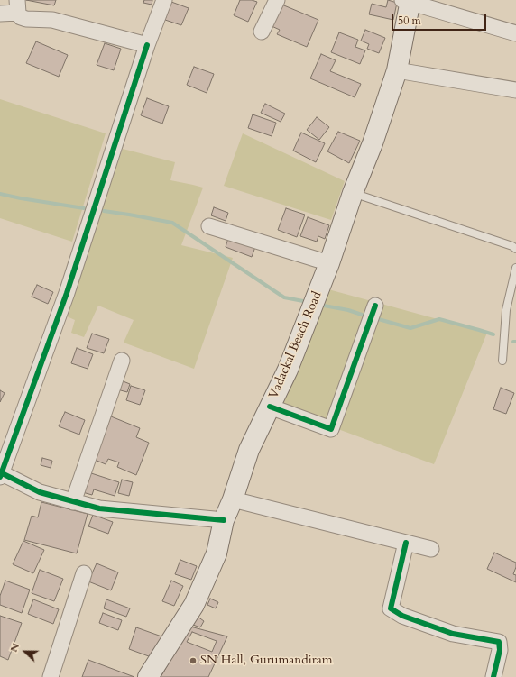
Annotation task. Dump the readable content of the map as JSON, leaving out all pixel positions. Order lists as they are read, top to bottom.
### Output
{
  "streets": {
    "main road": ["Vadackal Beach Road"]
  },
  "places": ["SN Hall, Gurumandiram"],
  "scale_bar": "50 m",
  "north": "left"
}
